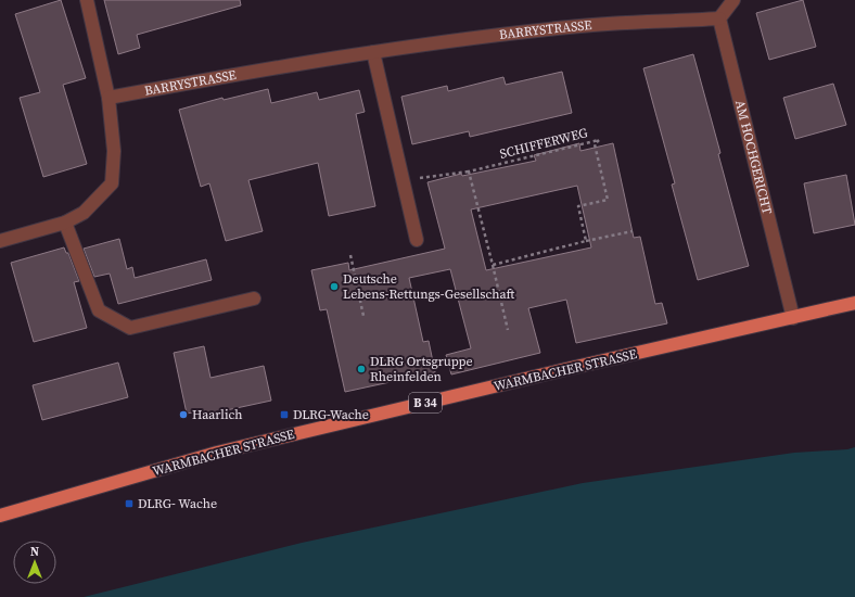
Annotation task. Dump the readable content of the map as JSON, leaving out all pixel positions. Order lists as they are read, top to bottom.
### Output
{
  "streets": {
    "main road": ["WARMBACHER STRASSE", "B 34"],
    "street": ["BARRYSTRASSE", "AM HOCHGERICHT"],
    "path": ["SCHIFFERWEG"]
  },
  "crossings": [
    ["BARRYSTRASSE", "AM HOCHGERICHT"],
    ["AM HOCHGERICHT", "WARMBACHER STRASSE"]
  ],
  "places": {
    "other": ["Deutsche Lebens-Rettungs-Gesellschaft", "DLRG Ortsgruppe Rheinfelden", "Haarlich"],
    "transit": ["DLRG-Wache", "DLRG- Wache"]
  },
  "north": "top"
}
